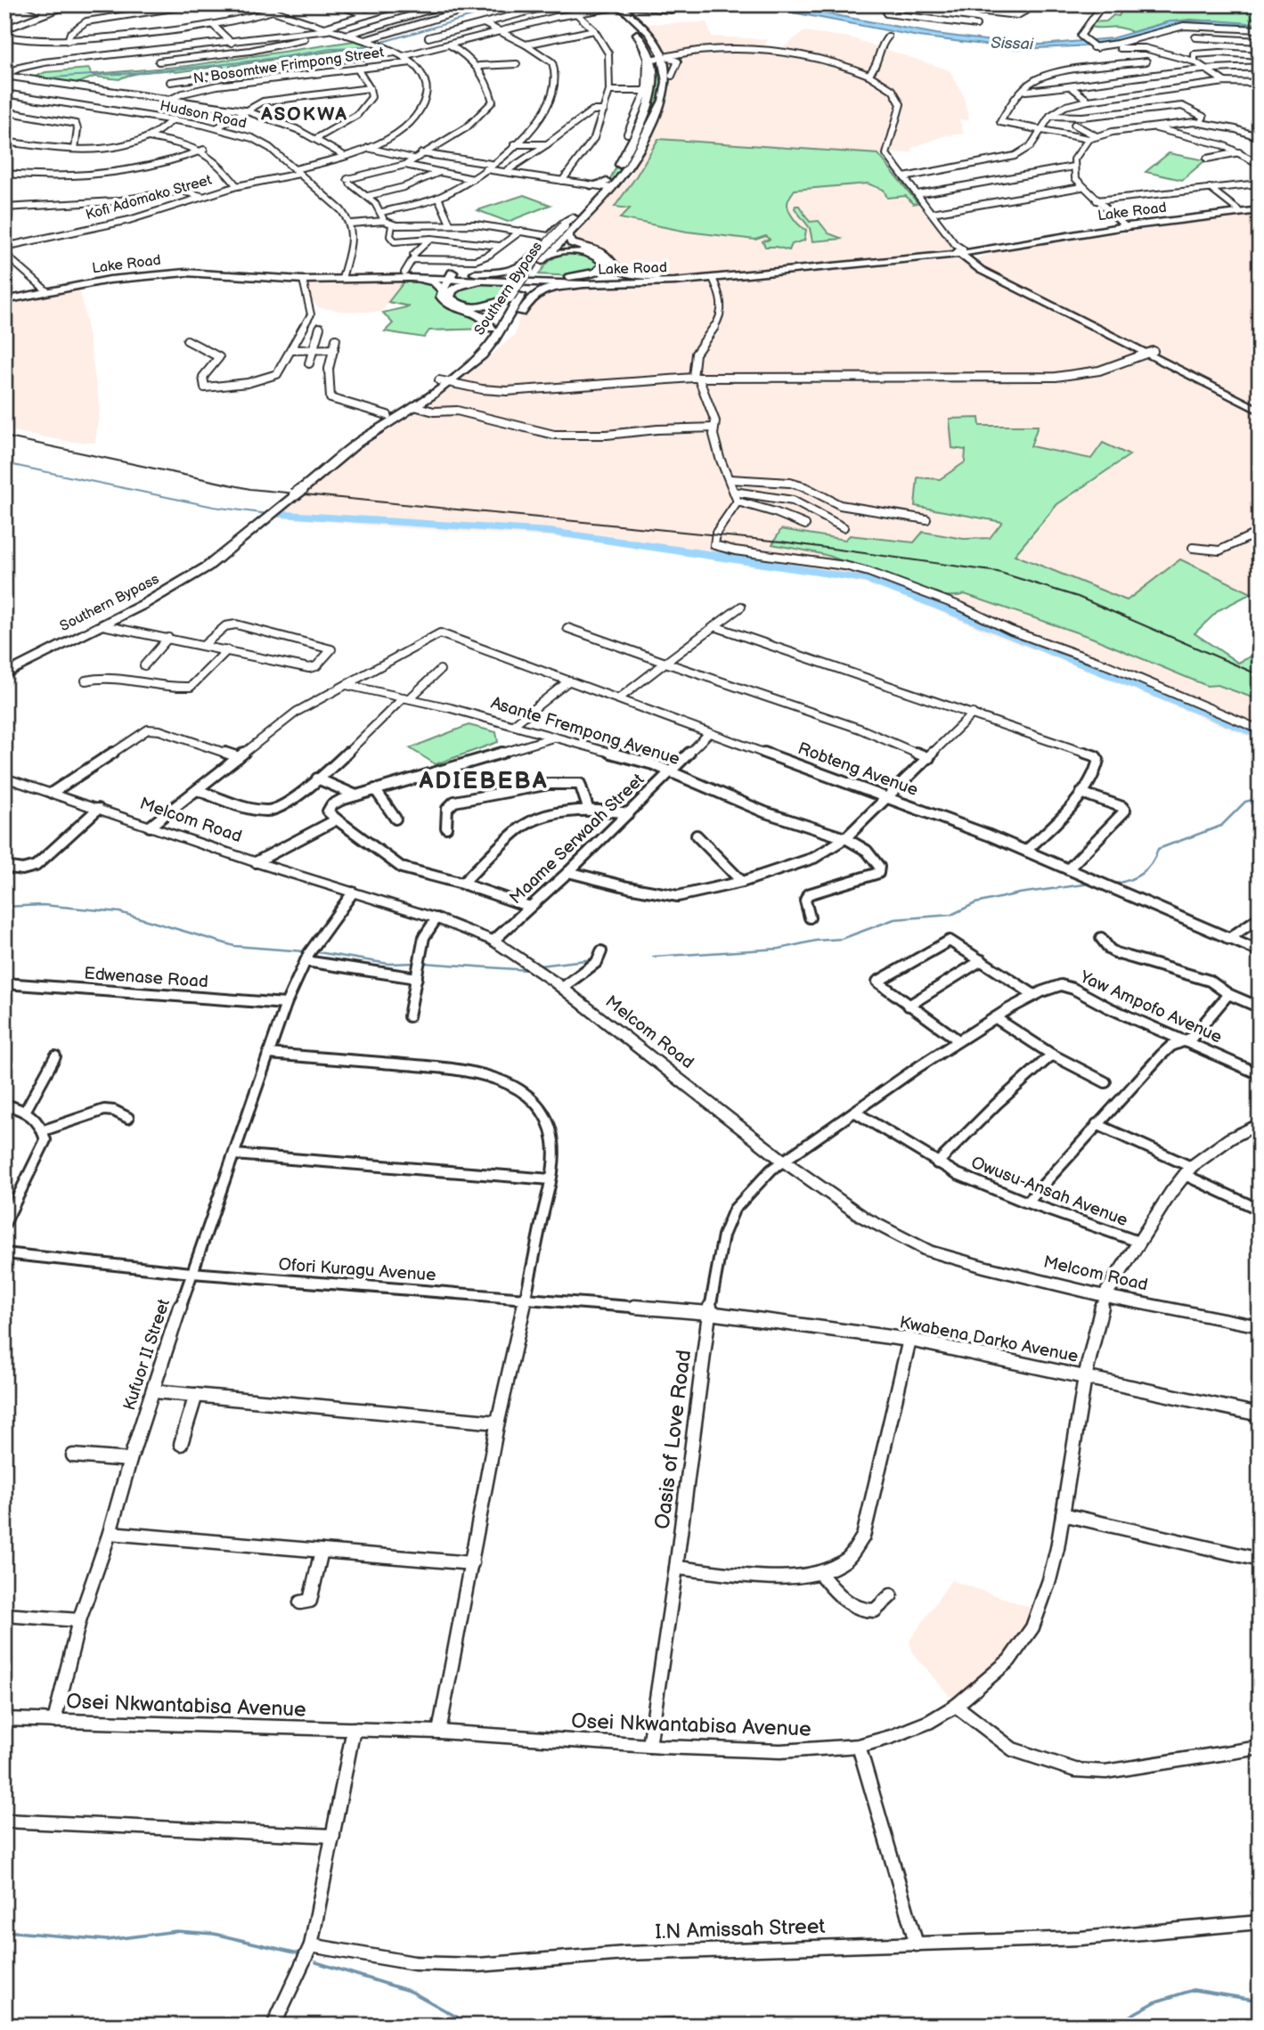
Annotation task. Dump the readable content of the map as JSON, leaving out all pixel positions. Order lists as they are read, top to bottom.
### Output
{
  "streets": {
    "highway": ["Southern Bypass"],
    "main road": ["Lake Road", "Melcom Road"],
    "street": [
      "N. Bosomtwe Frimpong Street",
      "Hudson Road",
      "Kofi Adomako Street",
      "Asante Frempong Avenue",
      "Robteng Avenue",
      "Maame Serwaah Street",
      "Edwenase Road",
      "Yaw Ampofo Avenue",
      "Owusu-Ansah Avenue",
      "Ofori Kuragu Avenue",
      "Kwabena Darko Avenue",
      "Kufuor II Street",
      "Oasis of Love Road",
      "Osei Nkwantabisa Avenue",
      "I.N Amissah Street"
    ]
  },
  "crossings": [
    ["N. Bosomtwe Frimpong Street", "Kofi Adomako Street"],
    ["Hudson Road", "Kofi Adomako Street"],
    ["Asante Frempong Avenue", "Robteng Avenue"],
    ["Asante Frempong Avenue", "Maame Serwaah Street"],
    ["Robteng Avenue", "Maame Serwaah Street"],
    ["Melcom Road", "Maame Serwaah Street"],
    ["Melcom Road", "Kufuor II Street"],
    ["Melcom Road", "Oasis of Love Road"],
    ["Melcom Road", "Osei Nkwantabisa Avenue"],
    ["Edwenase Road", "Kufuor II Street"],
    ["Yaw Ampofo Avenue", "Oasis of Love Road"],
    ["Owusu-Ansah Avenue", "Oasis of Love Road"],
    ["Ofori Kuragu Avenue", "Kwabena Darko Avenue"],
    ["Ofori Kuragu Avenue", "Kufuor II Street"],
    ["Ofori Kuragu Avenue", "Oasis of Love Road"],
    ["Kwabena Darko Avenue", "Oasis of Love Road"],
    ["Kwabena Darko Avenue", "Osei Nkwantabisa Avenue"],
    ["Kufuor II Street", "Osei Nkwantabisa Avenue"],
    ["Oasis of Love Road", "Osei Nkwantabisa Avenue"]
  ],
  "districts": ["ASOKWA", "ADIEBEBA"],
  "water": ["Sissai"]
}
